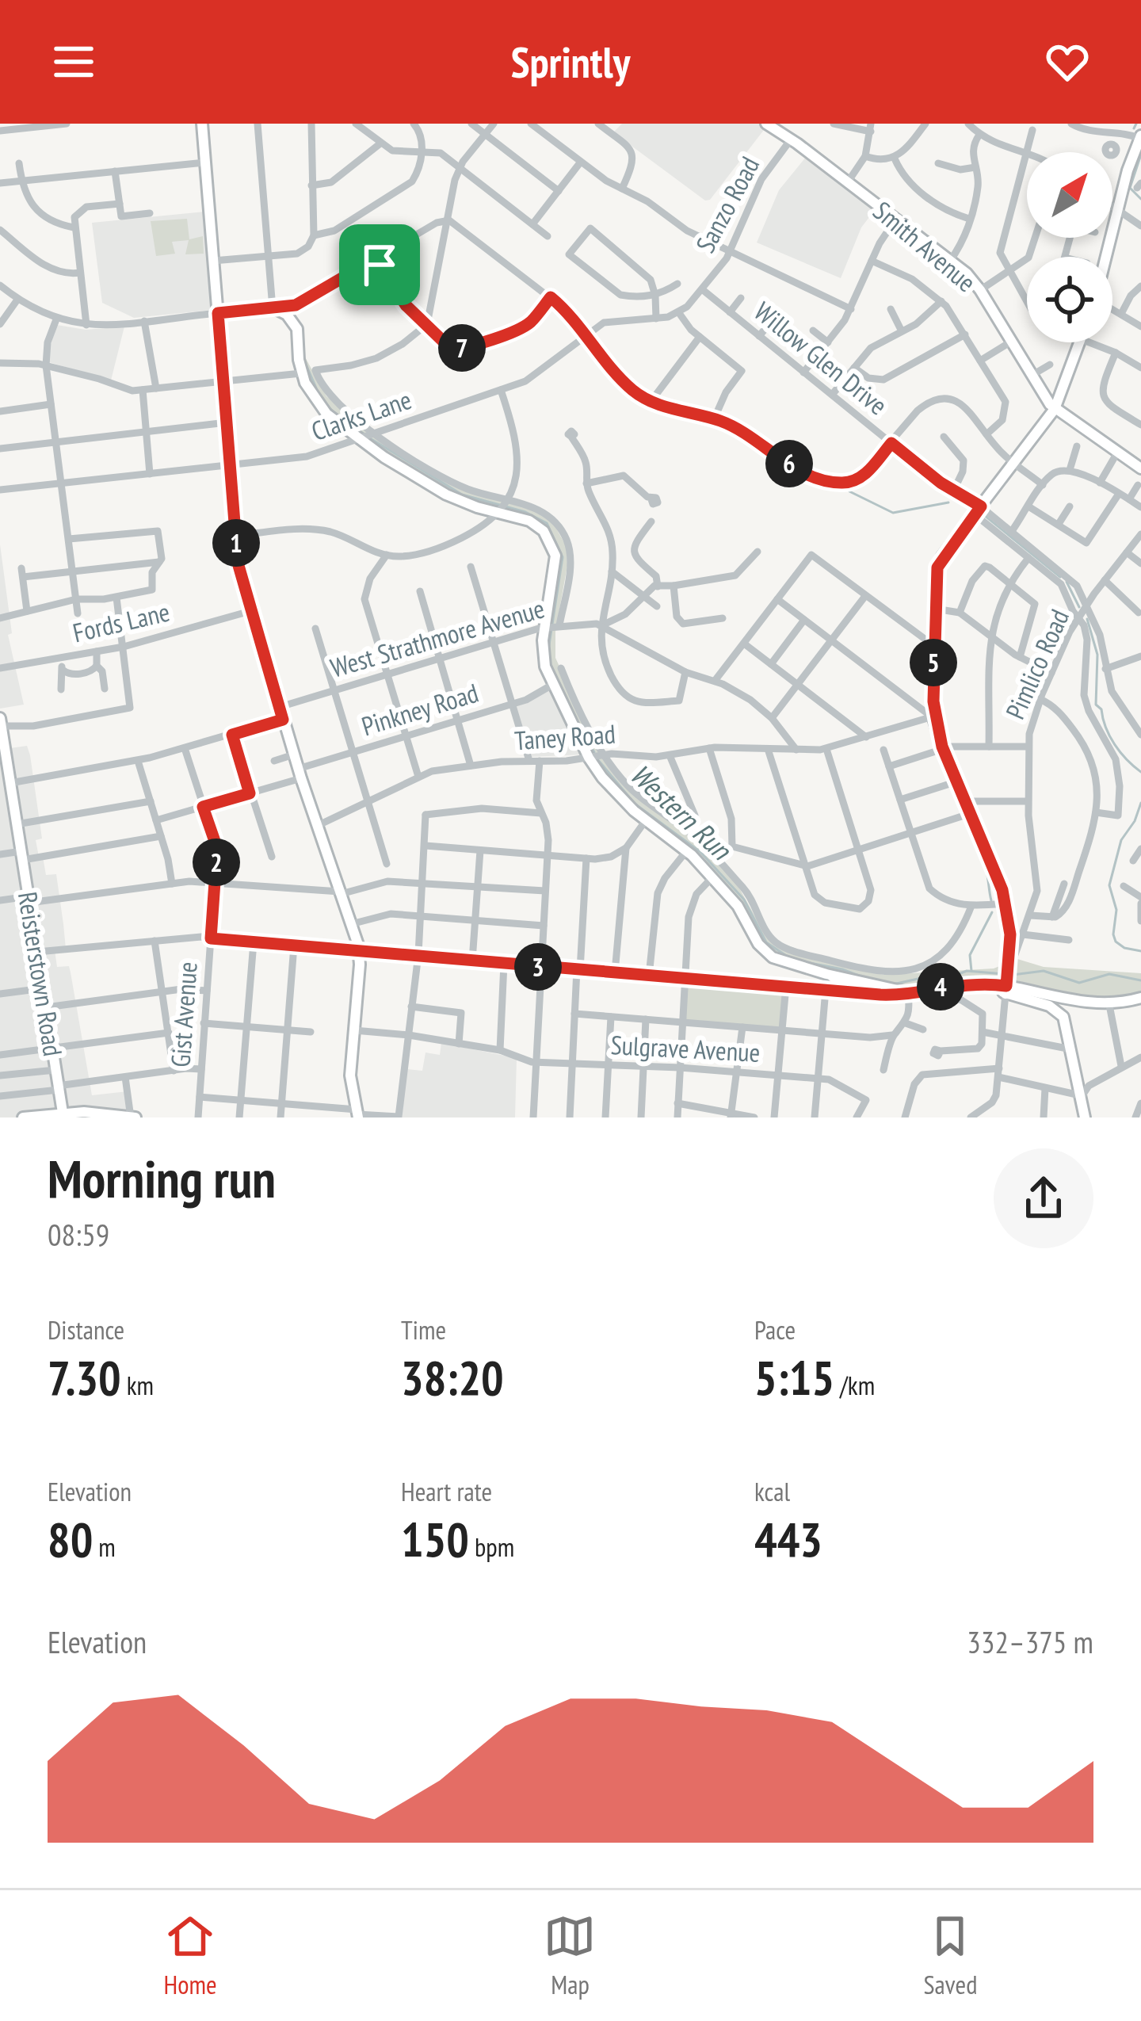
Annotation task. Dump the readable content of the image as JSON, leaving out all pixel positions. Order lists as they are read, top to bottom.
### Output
{
  "streets": {
    "main road": ["Smith Avenue", "Reisterstown Road"],
    "street": [
      "Sanzo Road",
      "Willow Glen Drive",
      "Clarks Lane",
      "Fords Lane",
      "West Strathmore Avenue",
      "Pimlico Road",
      "Pinkney Road",
      "Taney Road",
      "Gist Avenue",
      "Sulgrave Avenue"
    ]
  },
  "crossings": [
    ["Sanzo Road", "Smith Avenue"],
    ["Sanzo Road", "Willow Glen Drive"],
    ["Willow Glen Drive", "Pimlico Road"],
    ["Pinkney Road", "Gist Avenue"]
  ],
  "water": ["Western Run"],
  "north": "top right",
  "page": {
    "header": "Sprintly",
    "pins": [
      "7",
      "6",
      "1",
      "5",
      "2",
      "3",
      "4"
    ],
    "heading": ["Morning run", "08:59"],
    "stats": [
      ["Distance", "7.30 km"],
      ["Time", "38:20"],
      ["Pace", "5:15 /km"],
      ["Elevation", "80 m"],
      ["Heart rate", "150 bpm"],
      ["kcal", "443"]
    ],
    "chart": ["Elevation", "332–375 m"],
    "tabs": ["Home", "Map", "Saved"]
  }
}
